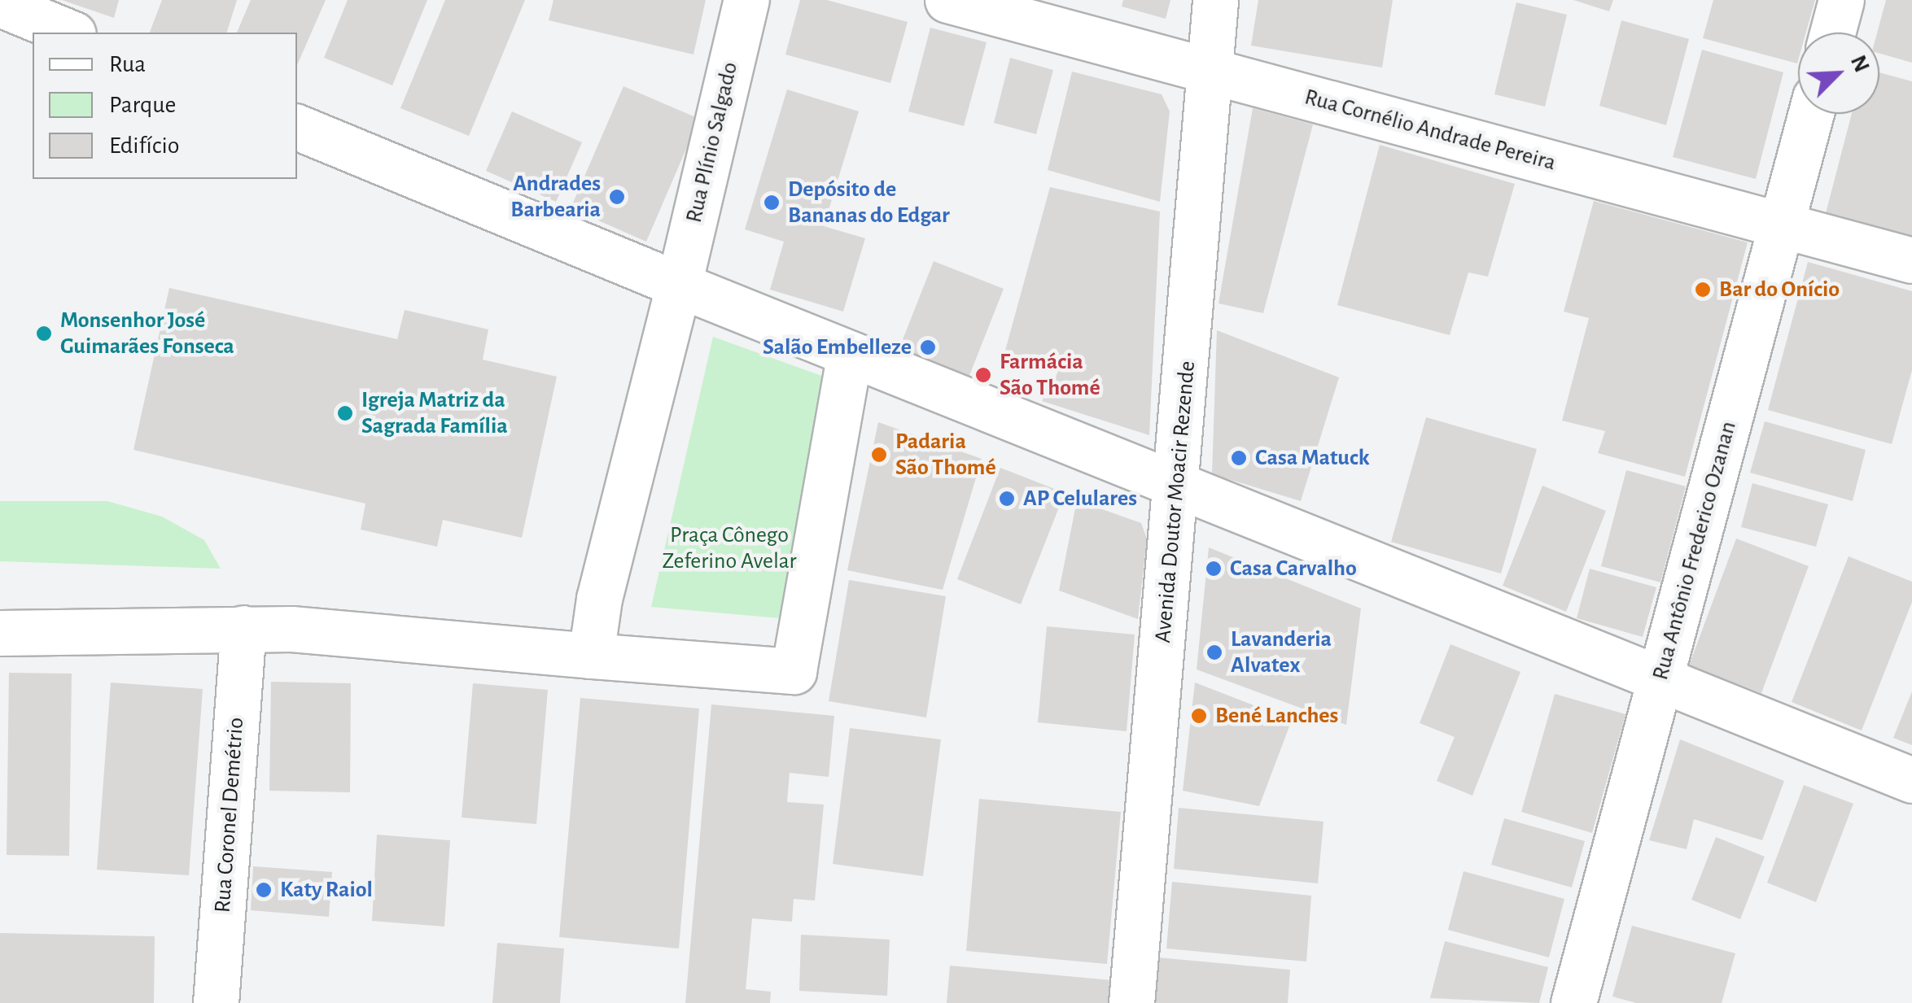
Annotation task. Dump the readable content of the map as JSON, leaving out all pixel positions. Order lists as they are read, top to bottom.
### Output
{
  "streets": {
    "street": [
      "Rua Cornélio Andrade Pereira",
      "Rua Plínio Salgado",
      "Avenida Doutor Moacir Rezende",
      "Rua Antônio Frederico Ozanan",
      "Rua Coronel Demétrio"
    ]
  },
  "crossings": [
    ["Rua Cornélio Andrade Pereira", "Avenida Doutor Moacir Rezende"],
    ["Rua Cornélio Andrade Pereira", "Rua Antônio Frederico Ozanan"]
  ],
  "parks": ["Praça Cônego Zeferino Avelar"],
  "places": [
    "Andrades Barbearia",
    "Depósito de Bananas do Edgar",
    "Bar do Onício",
    "Monsenhor José Guimarães Fonseca",
    "Salão Embelleze",
    "Farmácia São Thomé",
    "Igreja Matriz da Sagrada Família",
    "Padaria São Thomé",
    "Casa Matuck",
    "AP Celulares",
    "Casa Carvalho",
    "Lavanderia Alvatex",
    "Bené Lanches",
    "Katy Raiol"
  ],
  "legend": ["Rua", "Parque", "Edifício"],
  "north": "top right"
}
